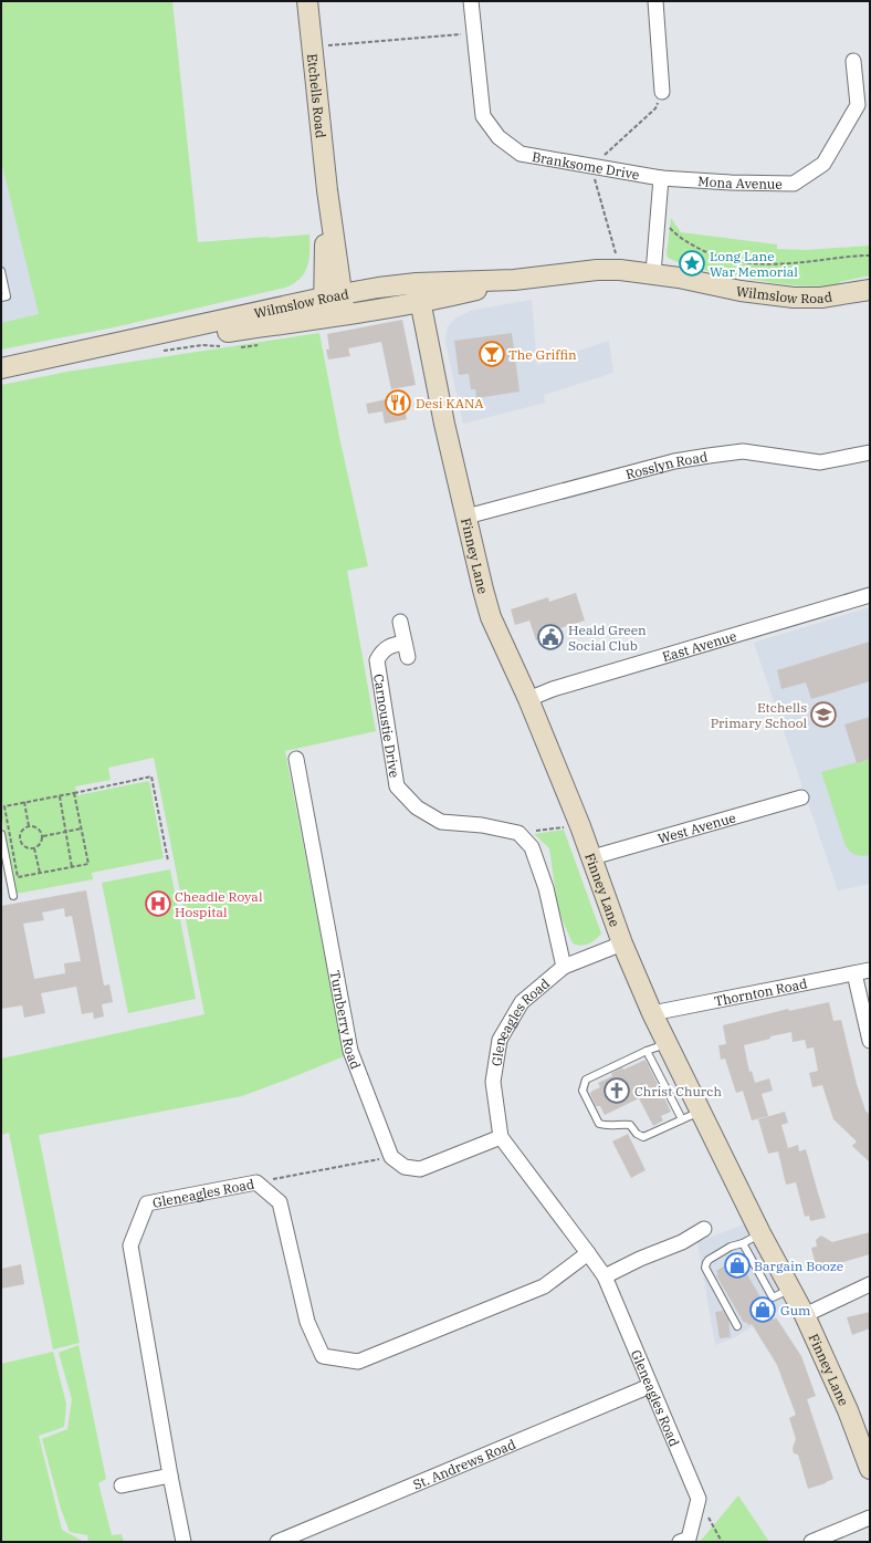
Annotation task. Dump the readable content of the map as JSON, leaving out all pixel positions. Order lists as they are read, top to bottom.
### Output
{
  "streets": {
    "street": [
      "Etchells Road",
      "Branksome Drive",
      "Mona Avenue",
      "Wilmslow Road",
      "Rosslyn Road",
      "Finney Lane",
      "East Avenue",
      "Carnoustie Drive",
      "West Avenue",
      "Thornton Road",
      "Turnberry Road",
      "Gleneagles Road",
      "St. Andrews Road"
    ]
  },
  "crossings": [
    ["Etchells Road", "Wilmslow Road"],
    ["Branksome Drive", "Mona Avenue"],
    ["Wilmslow Road", "Finney Lane"],
    ["Rosslyn Road", "Finney Lane"],
    ["Finney Lane", "East Avenue"],
    ["Finney Lane", "West Avenue"],
    ["Finney Lane", "Thornton Road"],
    ["Finney Lane", "Gleneagles Road"],
    ["Gleneagles Road", "St. Andrews Road"]
  ],
  "places": {
    "place": ["Long Lane War Memorial"],
    "bar": ["The Griffin"],
    "restaurant": ["Desi KANA"],
    "public building": ["Heald Green Social Club"],
    "school or university": ["Etchells Primary School"],
    "hospital": ["Cheadle Royal Hospital"],
    "church": ["Christ Church"],
    "shop": ["Bargain Booze", "Gum"]
  }
}
